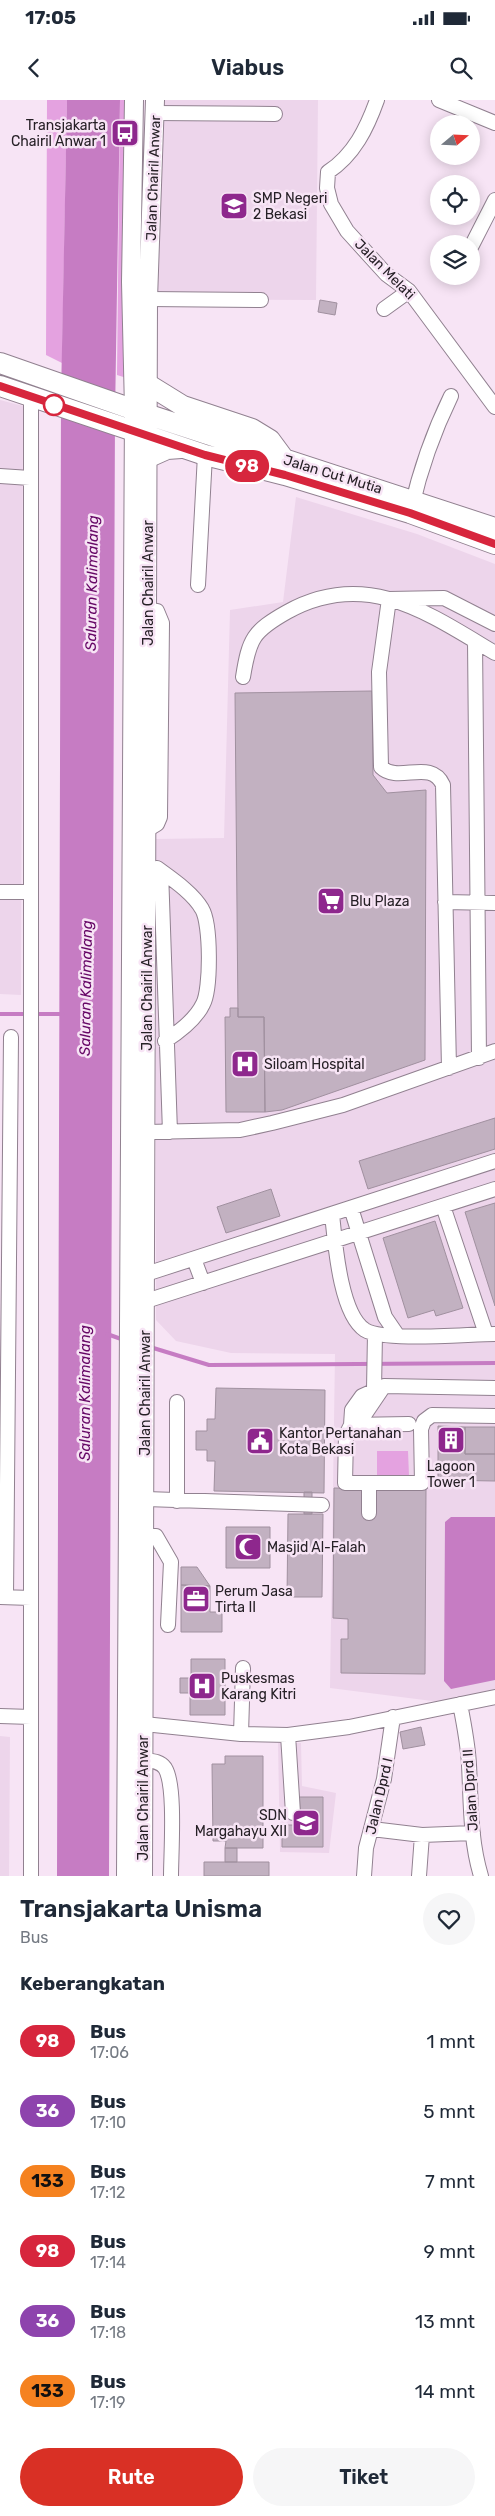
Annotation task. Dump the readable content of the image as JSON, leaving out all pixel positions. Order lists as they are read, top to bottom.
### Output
{
  "streets": {
    "highway": ["Jalan Cut Mutia"],
    "main road": ["Jalan Chairil Anwar"],
    "street": ["Jalan Melati", "Jalan Dprd II", "Jalan Dprd I"]
  },
  "crossings": [
    ["Jalan Chairil Anwar", "Jalan Cut Mutia"]
  ],
  "water": ["Saluran Kalimalang"],
  "places": {
    "bus stop": ["Transjakarta Chairil Anwar 1"],
    "school or university": ["SMP Negeri 2 Bekasi", "SDN Margahayu XII"],
    "supermarket": ["Blu Plaza"],
    "hospital": ["Siloam Hospital", "Puskesmas Karang Kitri"],
    "building": ["Lagoon Tower 1"],
    "public building": ["Kantor Pertanahan Kota Bekasi"],
    "mosque": ["Masjid Al-Falah"],
    "office": ["Perum Jasa Tirta II"]
  },
  "lines": ["bus line 98"],
  "north": "right",
  "page": {
    "status": "17:05",
    "header": "Viabus",
    "on_map": "98",
    "heading": [
      ["Transjakarta Unisma", "Bus"],
      "Keberangkatan"
    ],
    "list": [
      {
        "mark": "98",
        "name": "Bus",
        "note": "17:06",
        "value": "1 mnt"
      },
      {
        "mark": "36",
        "name": "Bus",
        "note": "17:10",
        "value": "5 mnt"
      },
      {
        "mark": "133",
        "name": "Bus",
        "note": "17:12",
        "value": "7 mnt"
      },
      {
        "mark": "98",
        "name": "Bus",
        "note": "17:14",
        "value": "9 mnt"
      },
      {
        "mark": "36",
        "name": "Bus",
        "note": "17:18",
        "value": "13 mnt"
      },
      {
        "mark": "133",
        "name": "Bus",
        "note": "17:19",
        "value": "14 mnt"
      }
    ],
    "buttons": ["Rute", "Tiket"]
  }
}
